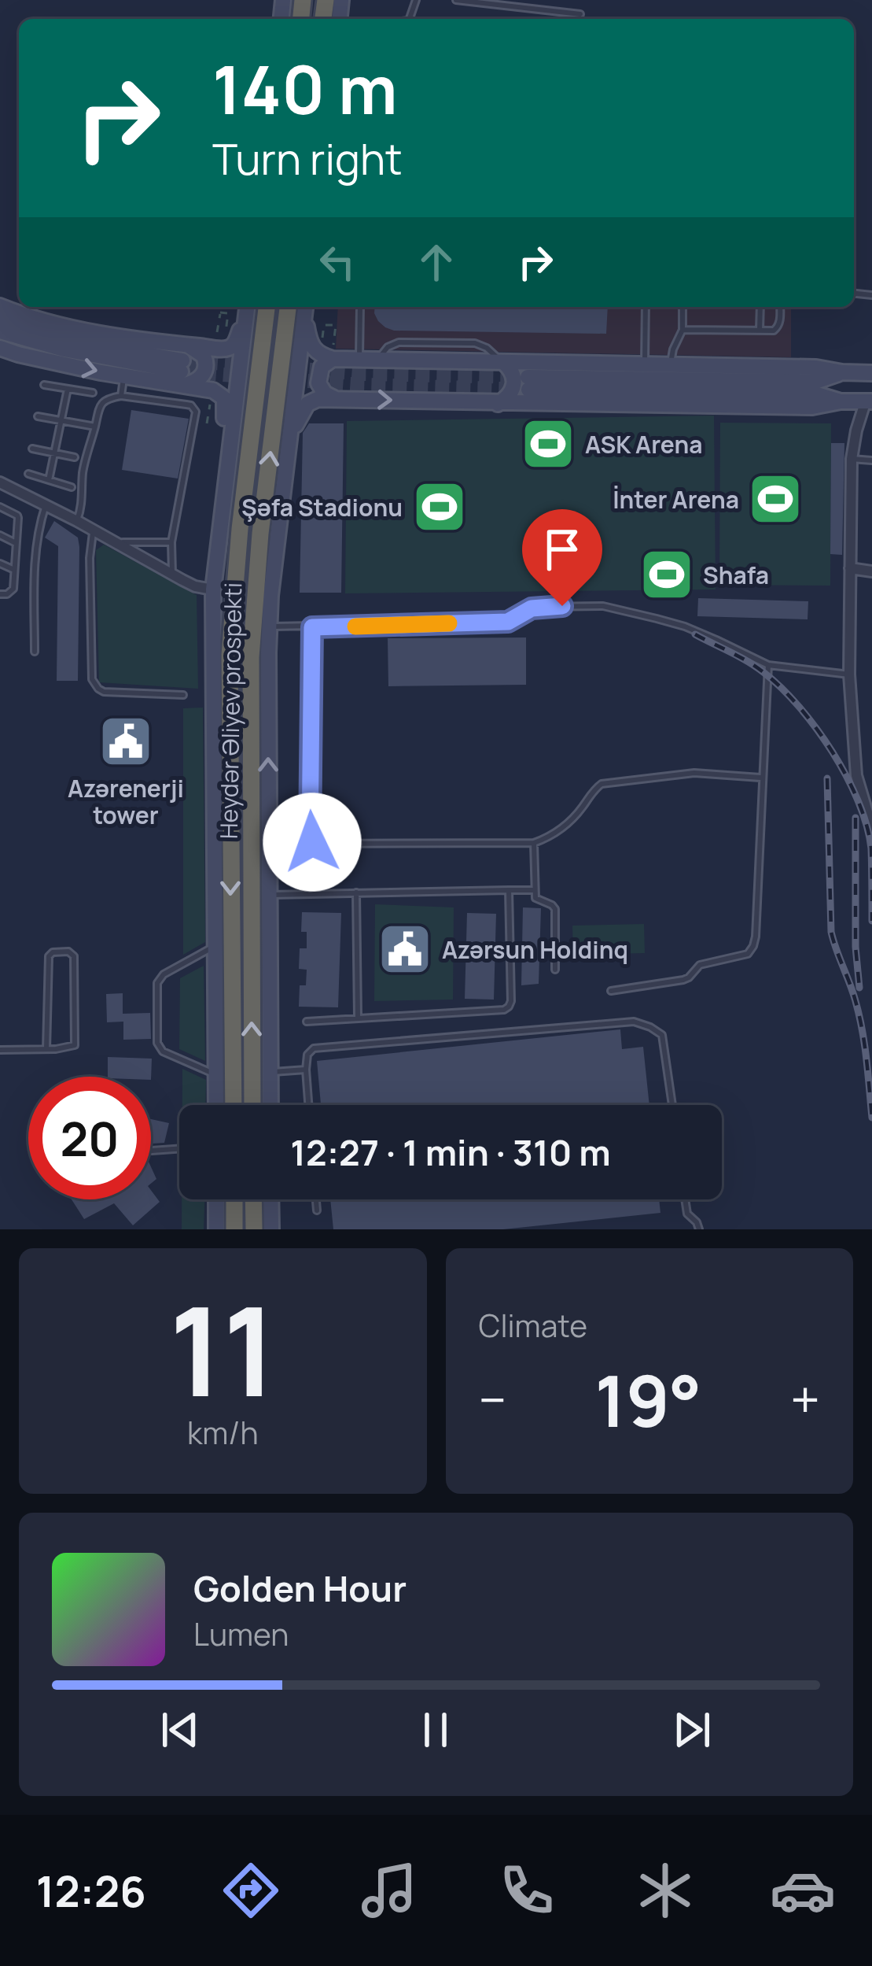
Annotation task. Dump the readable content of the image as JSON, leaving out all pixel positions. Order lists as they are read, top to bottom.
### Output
{
  "streets": {
    "highway": ["Heydər Əliyev prospekti"]
  },
  "places": {
    "sports": [
      "ASK Arena",
      "İnter Arena",
      "Şəfa Stadionu",
      "Shafa"
    ],
    "public building": ["Azərenerji tower", "Azərsun Holdinq"]
  },
  "page": {
    "turn": ["140 m", "Turn right"],
    "limit": "20",
    "trip": "12:27 · 1 min · 310 m",
    "tile": [
      ["11", "km/h"],
      "Climate"
    ],
    "heat": ["−", "19°", "+"],
    "song": ["Golden Hour", "Lumen"],
    "tabs": "12:26"
  }
}
